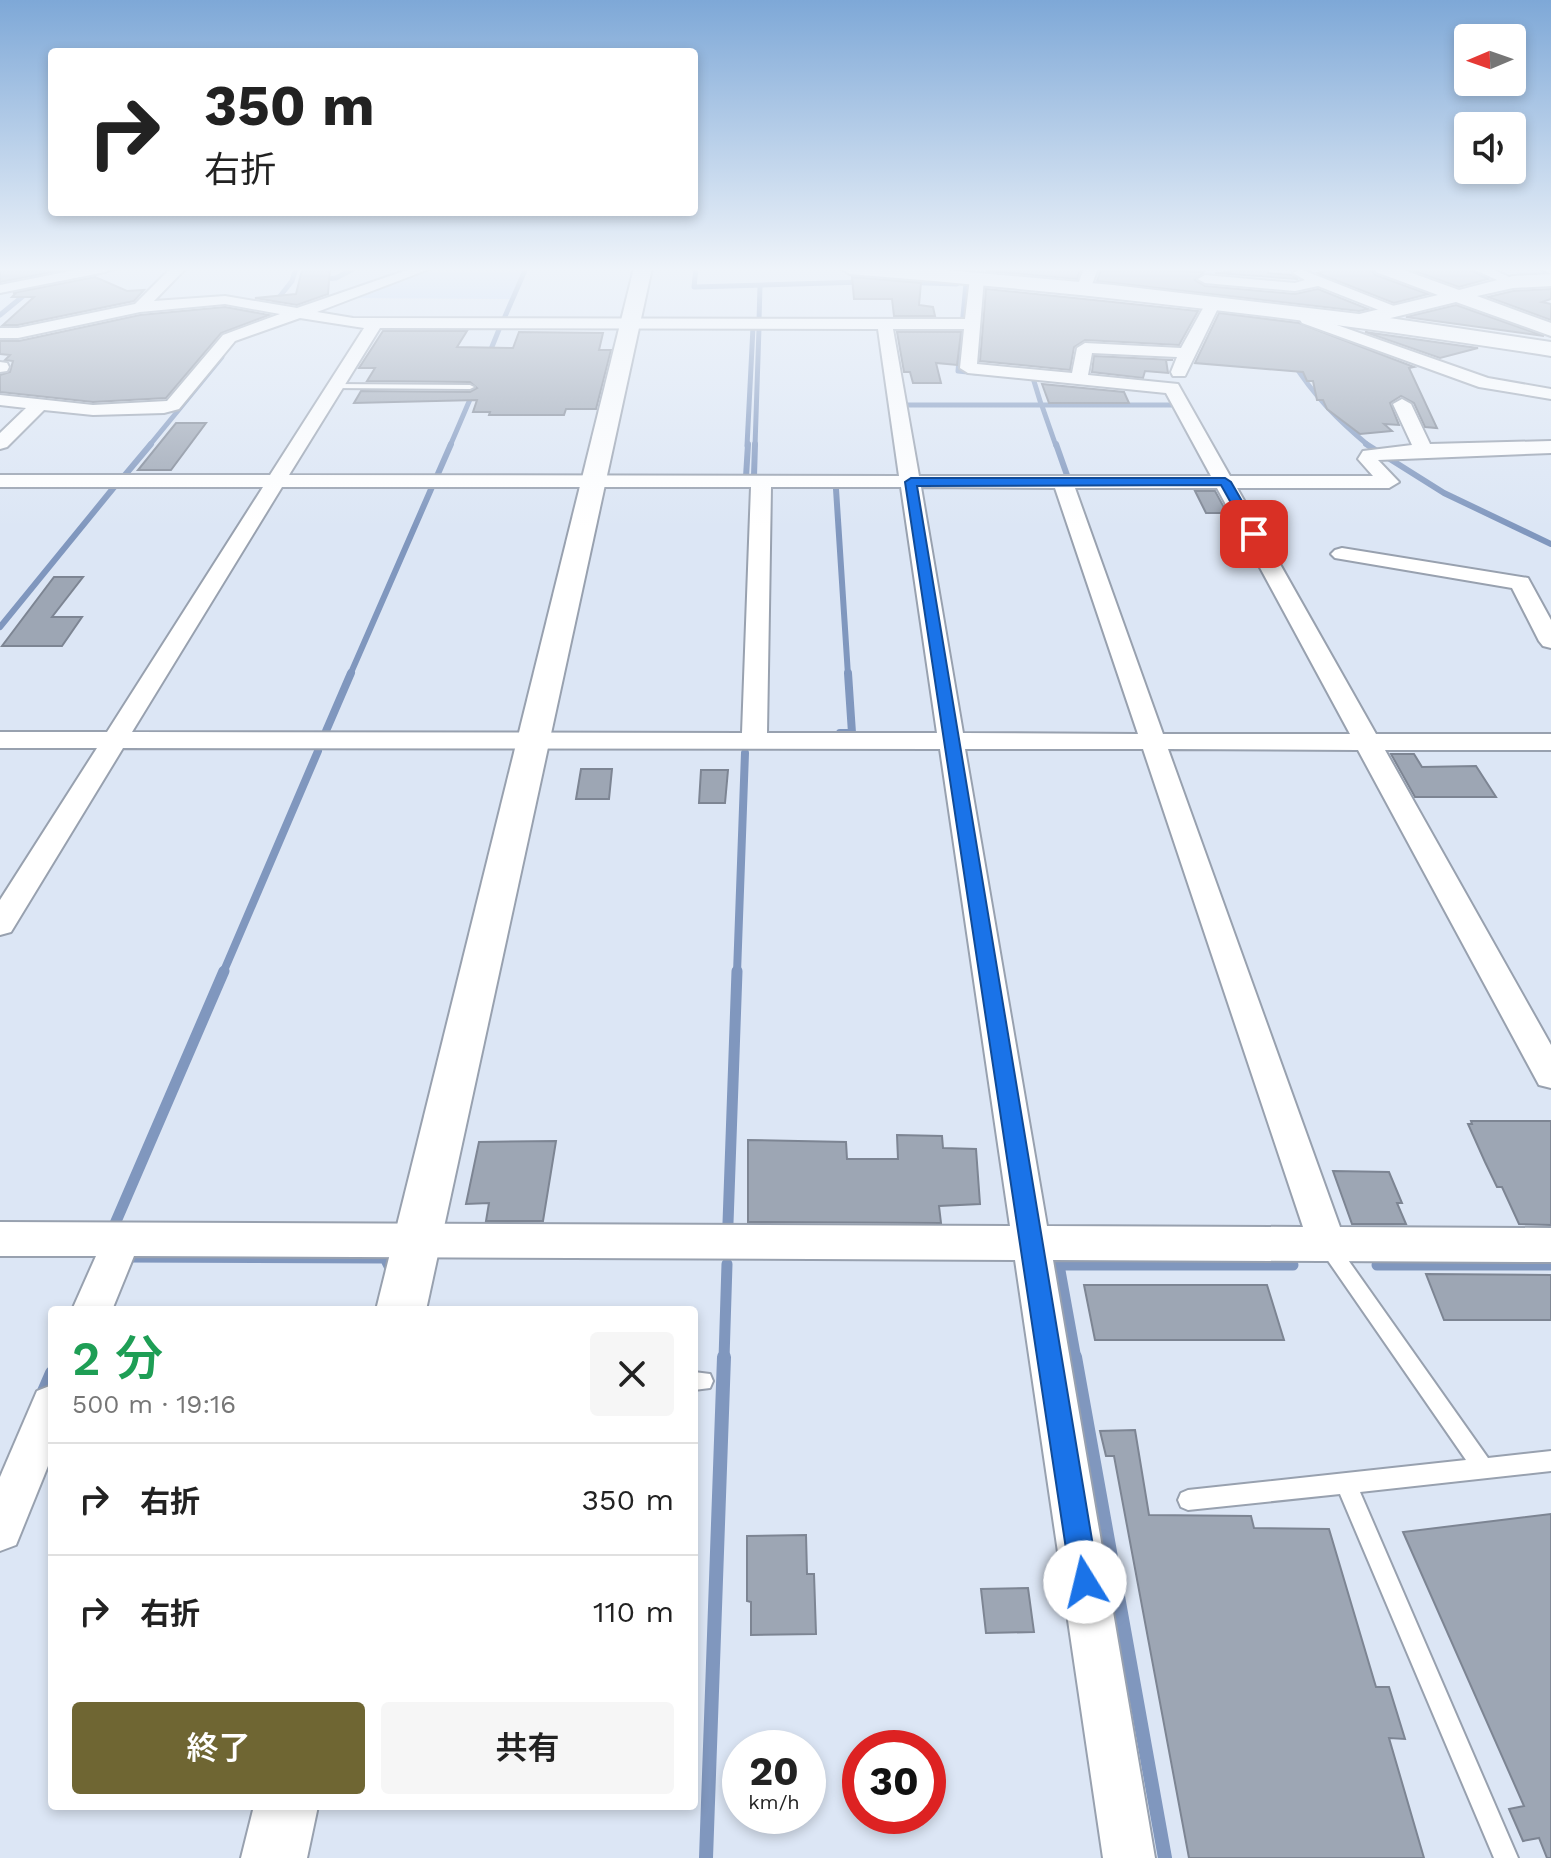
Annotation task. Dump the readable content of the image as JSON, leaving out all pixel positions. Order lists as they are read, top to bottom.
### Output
{
  "north": "left",
  "page": {
    "turn": ["350 m", "右折"],
    "heading": ["2 分", "500 m · 19:16"],
    "list": [
      {
        "name": "右折",
        "value": "350 m"
      },
      {
        "name": "右折",
        "value": "110 m"
      }
    ],
    "buttons": ["終了", "共有"],
    "speed": "20 km/h",
    "limit": "30"
  }
}
